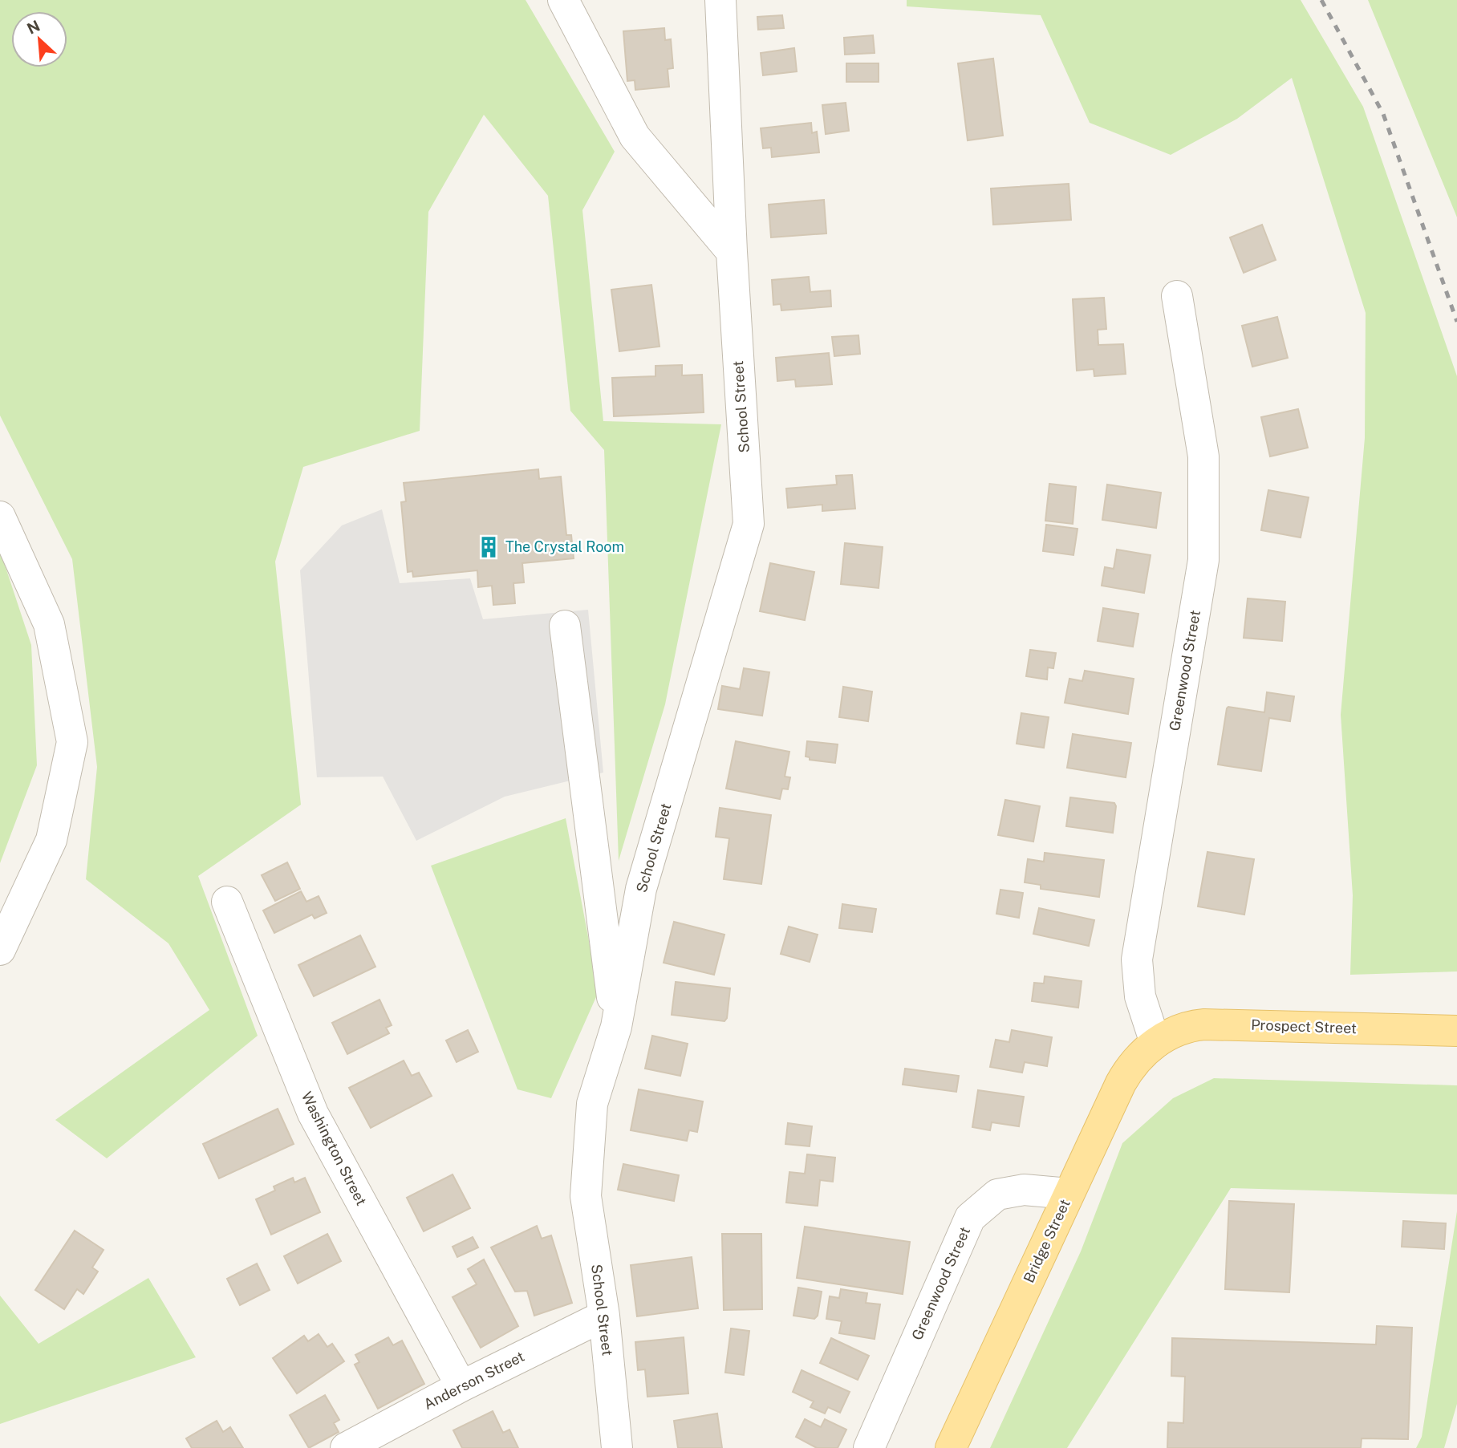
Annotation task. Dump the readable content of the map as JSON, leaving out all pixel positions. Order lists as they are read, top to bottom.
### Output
{
  "streets": {
    "main road": ["Prospect Street", "Bridge Street"],
    "street": [
      "School Street",
      "Greenwood Street",
      "Washington Street",
      "Anderson Street"
    ]
  },
  "crossings": [
    ["School Street", "Anderson Street"],
    ["Greenwood Street", "Prospect Street"],
    ["Greenwood Street", "Bridge Street"],
    ["Prospect Street", "Bridge Street"],
    ["Washington Street", "Anderson Street"]
  ],
  "places": {
    "building": ["The Crystal Room"]
  },
  "north": "top left"
}
